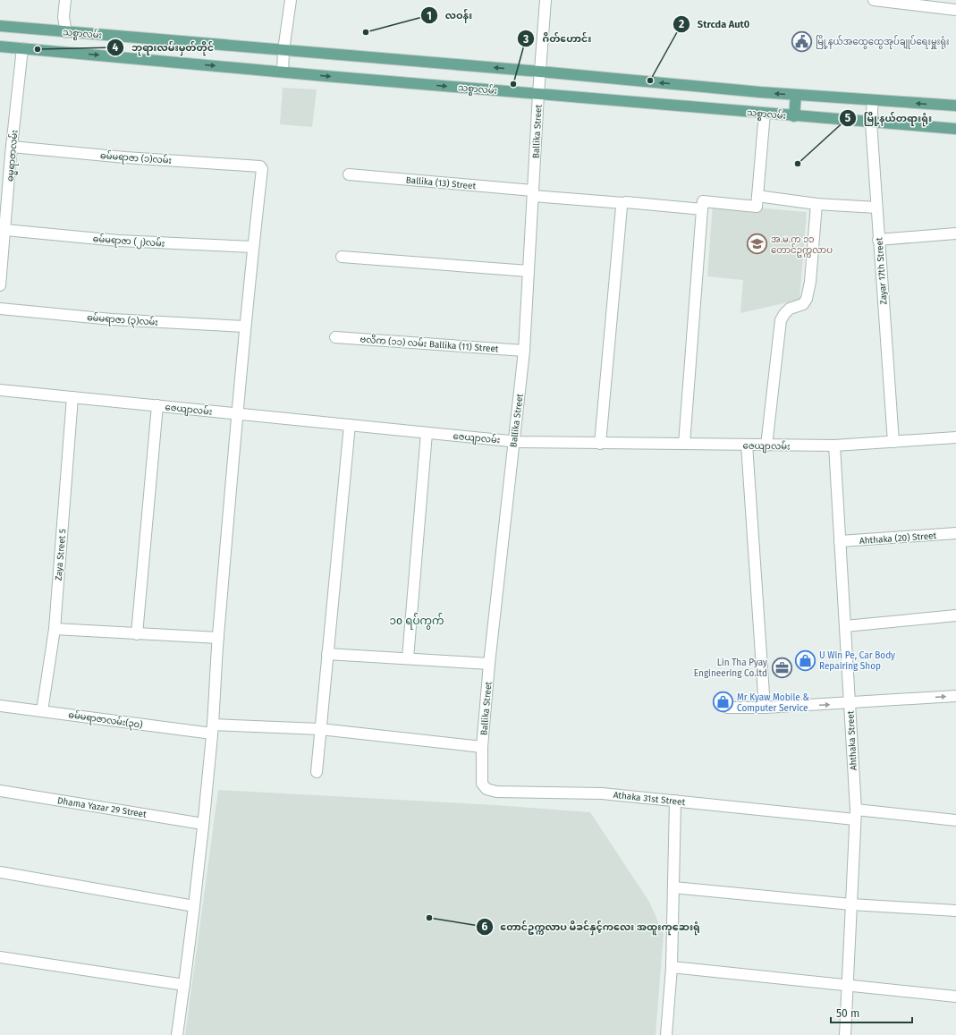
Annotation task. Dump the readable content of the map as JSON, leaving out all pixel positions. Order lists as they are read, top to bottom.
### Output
{
  "streets": {
    "main road": ["သစ္စာလမ်း"],
    "street": [
      "Ballika Street",
      "ဓမ္မရာဇာလမ်း",
      "ဓမ်မရာဇာ (၁)လမ်း",
      "Ballika (13) Street",
      "ဓမ်မရာဇာ (၂)လမ်း",
      "Zayar 17th Street",
      "ဓမ်မရာဇာ (၃)လမ်း",
      "ဗလိက (၁၁) လမ်း Ballika (11) Street",
      "ဇေယျာလမ်း",
      "Ahthaka (20) Street",
      "Zaya Street 5",
      "ဓမ်မရာဇာလမ်း(၃၀)",
      "Ahthaka Street",
      "Athaka 31st Street",
      "Dhama Yazar 29 Street"
    ]
  },
  "crossings": [
    ["သစ္စာလမ်း", "Ballika Street"],
    ["သစ္စာလမ်း", "ဓမ္မရာဇာလမ်း"],
    ["သစ္စာလမ်း", "Zayar 17th Street"],
    ["Ballika Street", "Ballika (13) Street"],
    ["Ballika Street", "ဗလိက (၁၁) လမ်း Ballika (11) Street"],
    ["Ballika Street", "ဇေယျာလမ်း"],
    ["Ballika Street", "ဓမ်မရာဇာလမ်း(၃၀)"],
    ["Ballika Street", "Athaka 31st Street"],
    ["ဓမ္မရာဇာလမ်း", "ဓမ်မရာဇာ (၁)လမ်း"],
    ["ဓမ္မရာဇာလမ်း", "ဓမ်မရာဇာ (၂)လမ်း"],
    ["ဓမ်မရာဇာ (၁)လမ်း", "ဓမ်မရာဇာ (၂)လမ်း"],
    ["Zayar 17th Street", "ဇေယျာလမ်း"],
    ["ဇေယျာလမ်း", "Zaya Street 5"],
    ["ဇေယျာလမ်း", "Ahthaka Street"],
    ["Ahthaka (20) Street", "Ahthaka Street"],
    ["Zaya Street 5", "ဓမ်မရာဇာလမ်း(၃၀)"],
    ["ဓမ်မရာဇာလမ်း(၃၀)", "Athaka 31st Street"],
    ["Ahthaka Street", "Athaka 31st Street"]
  ],
  "districts": ["၁o ရပ်ကွက်"],
  "places": {
    "other": [
      "လဝန်း",
      "ဘုရားလမ်းမှတ်တိုင်",
      "Strcda Aut0",
      "ဂိတ်ဟောင်း",
      "မြို့နယ်တရားရုံး",
      "တောင်ဥက္ကလာပ မိခင်နှင့်ကလေး အထူးကုဆေးရုံ"
    ],
    "public building": ["မြို့နယ်အထွေထွေအုပ်ချုပ်ရေးမှူးရုံး"],
    "school or university": ["အ.မ.က ၁၁ တောင်ဥက္ကလာပ"],
    "shop": ["U Win Pe, Car Body Repairing Shop", "Mr Kyaw Mobile & Computer Service"],
    "office": ["Lin Tha Pyay Engineering Co.ltd"]
  },
  "scale_bar": "50 m"
}
